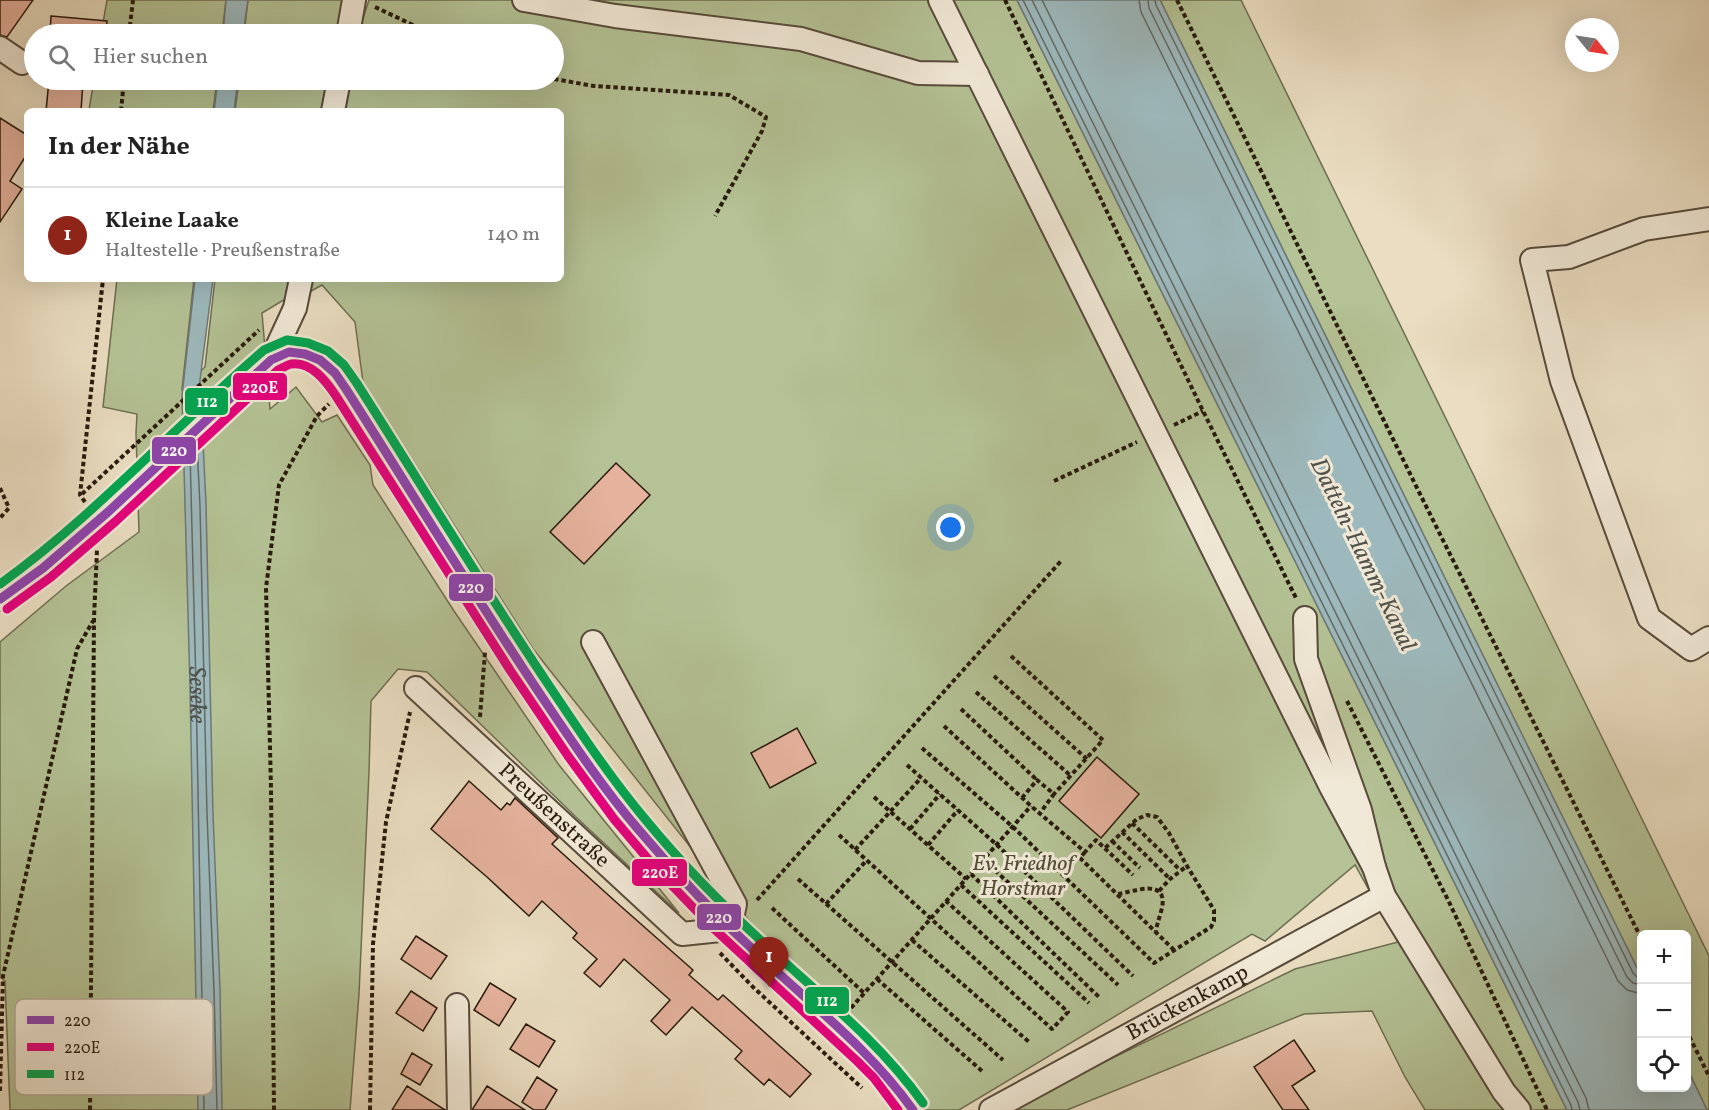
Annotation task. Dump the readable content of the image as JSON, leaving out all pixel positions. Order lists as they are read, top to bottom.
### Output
{
  "streets": {
    "street": ["Preußenstraße", "Brückenkamp"]
  },
  "water": ["Datteln-Hamm-Kanal", "Seseke"],
  "parks": ["Ev. Friedhof Horstmar"],
  "lines": ["transit line 112", "transit line 220", "transit line 220E"],
  "legend": ["220", "220E", "112"],
  "north": "bottom right",
  "page": {
    "search": "Hier suchen",
    "heading": "In der Nähe",
    "list": [
      {
        "mark": "1",
        "name": "Kleine Laake",
        "note": "Haltestelle · Preußenstraße",
        "value": "140 m"
      }
    ],
    "map_buttons": ["+", "−"],
    "pins": "1"
  }
}
